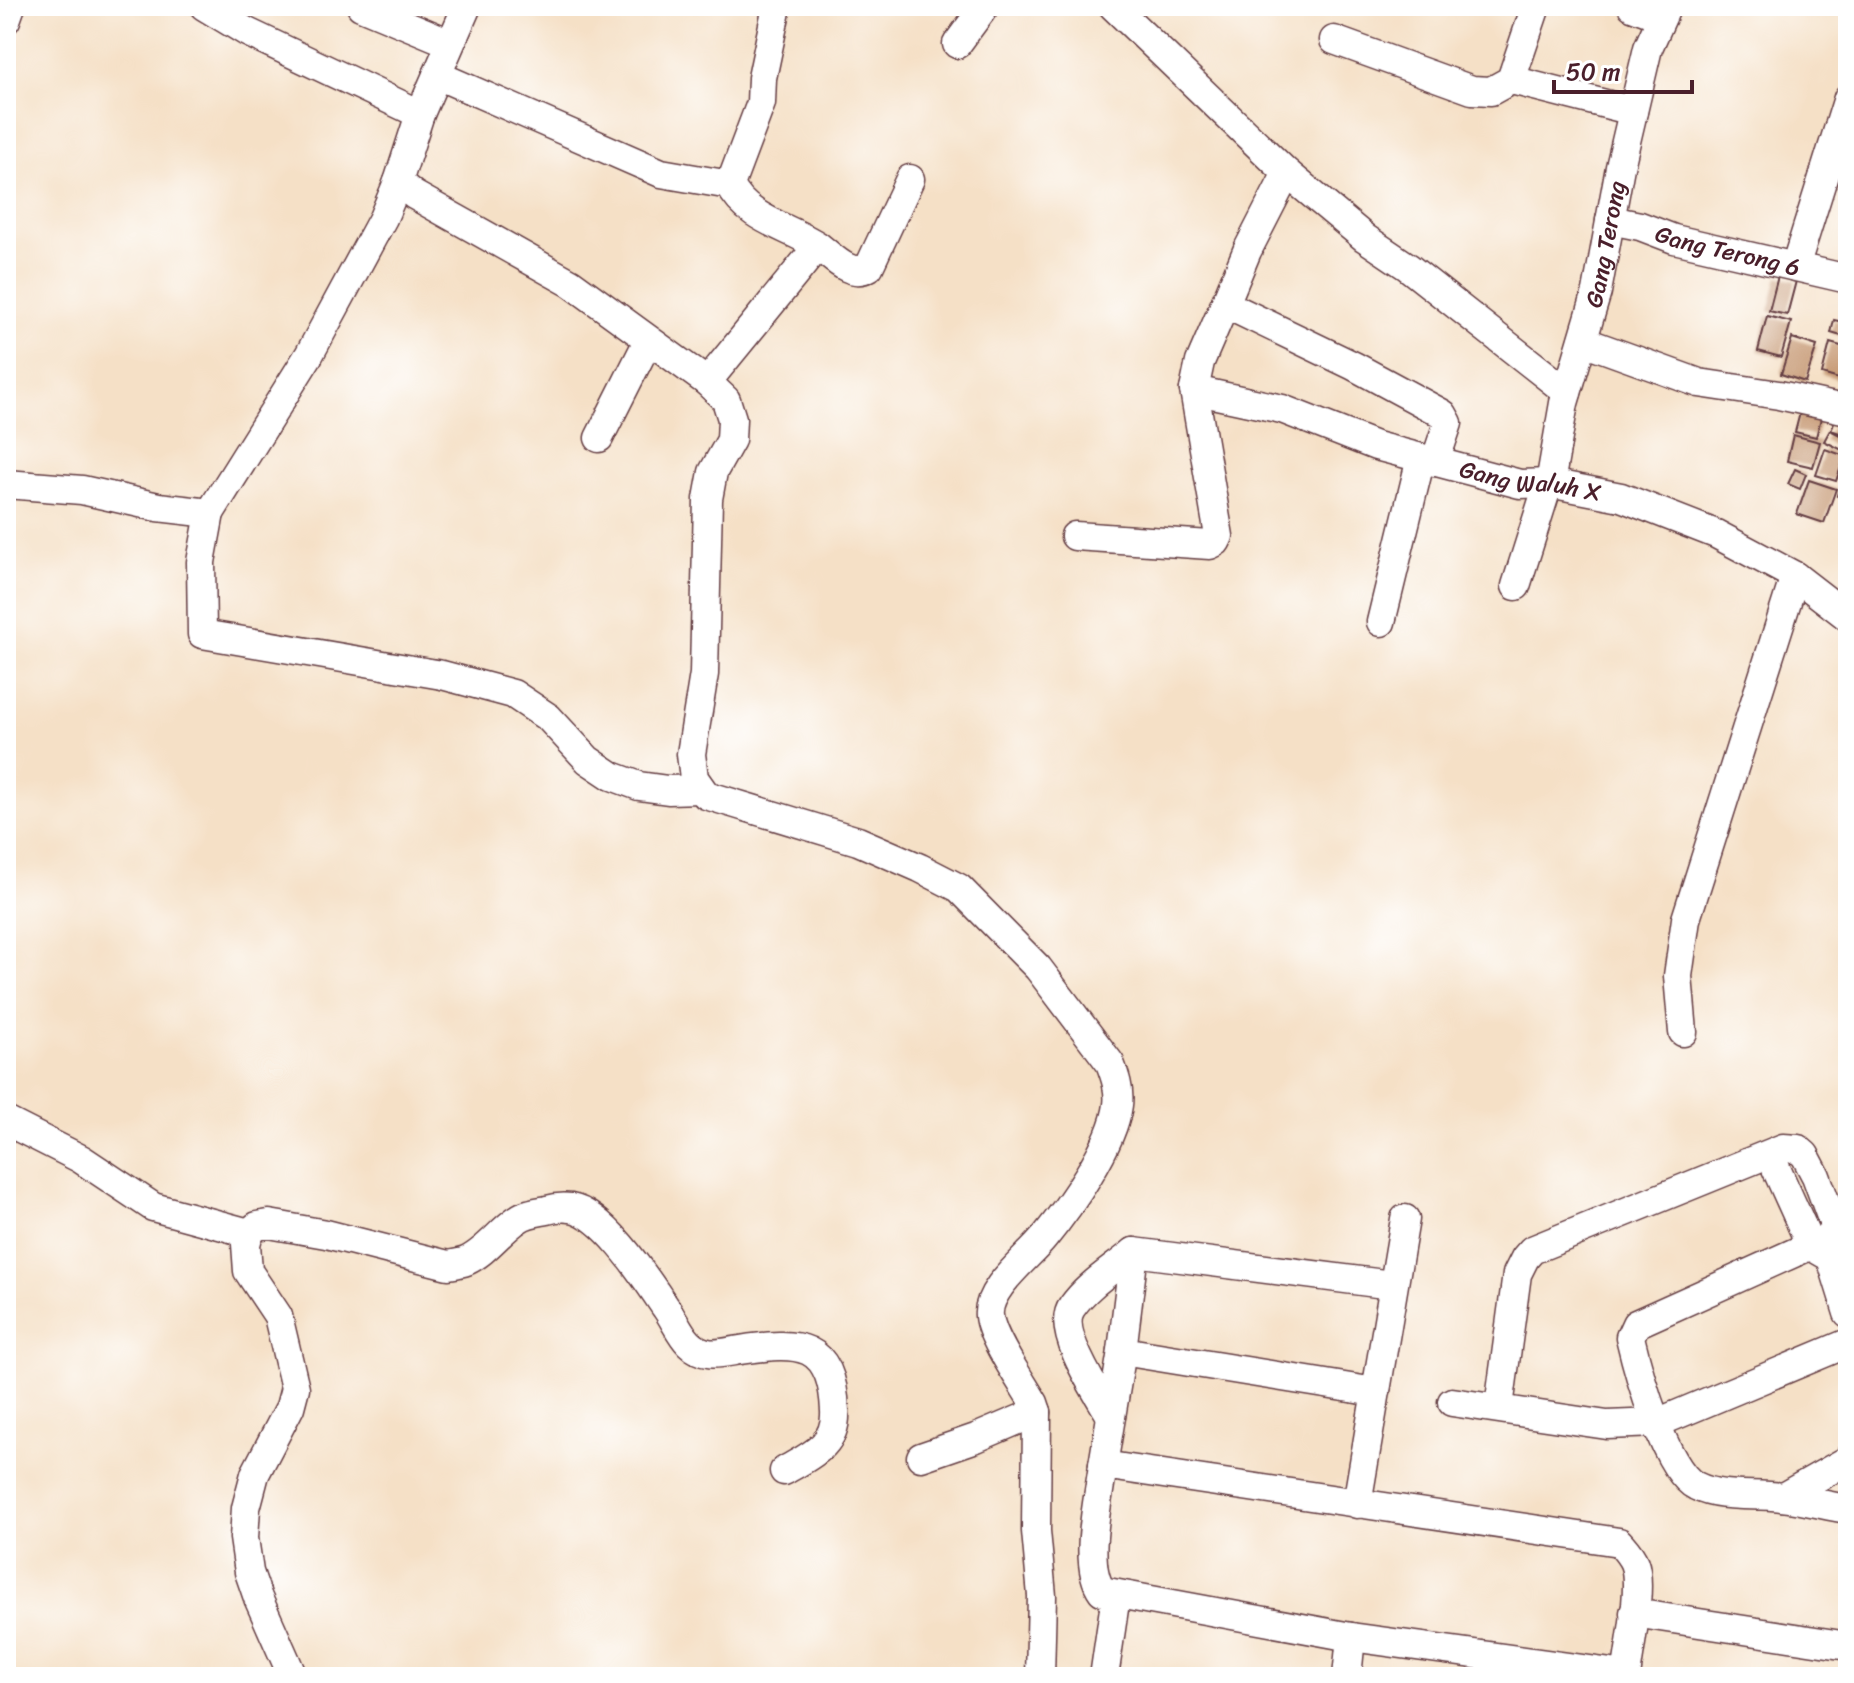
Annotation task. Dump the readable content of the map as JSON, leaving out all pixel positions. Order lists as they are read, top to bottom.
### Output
{
  "streets": {
    "street": ["Gang Terong", "Gang Terong 6", "Gang Waluh X"]
  },
  "crossings": [
    ["Gang Terong", "Gang Terong 6"],
    ["Gang Terong", "Gang Waluh X"]
  ],
  "scale_bar": "50 m"
}
